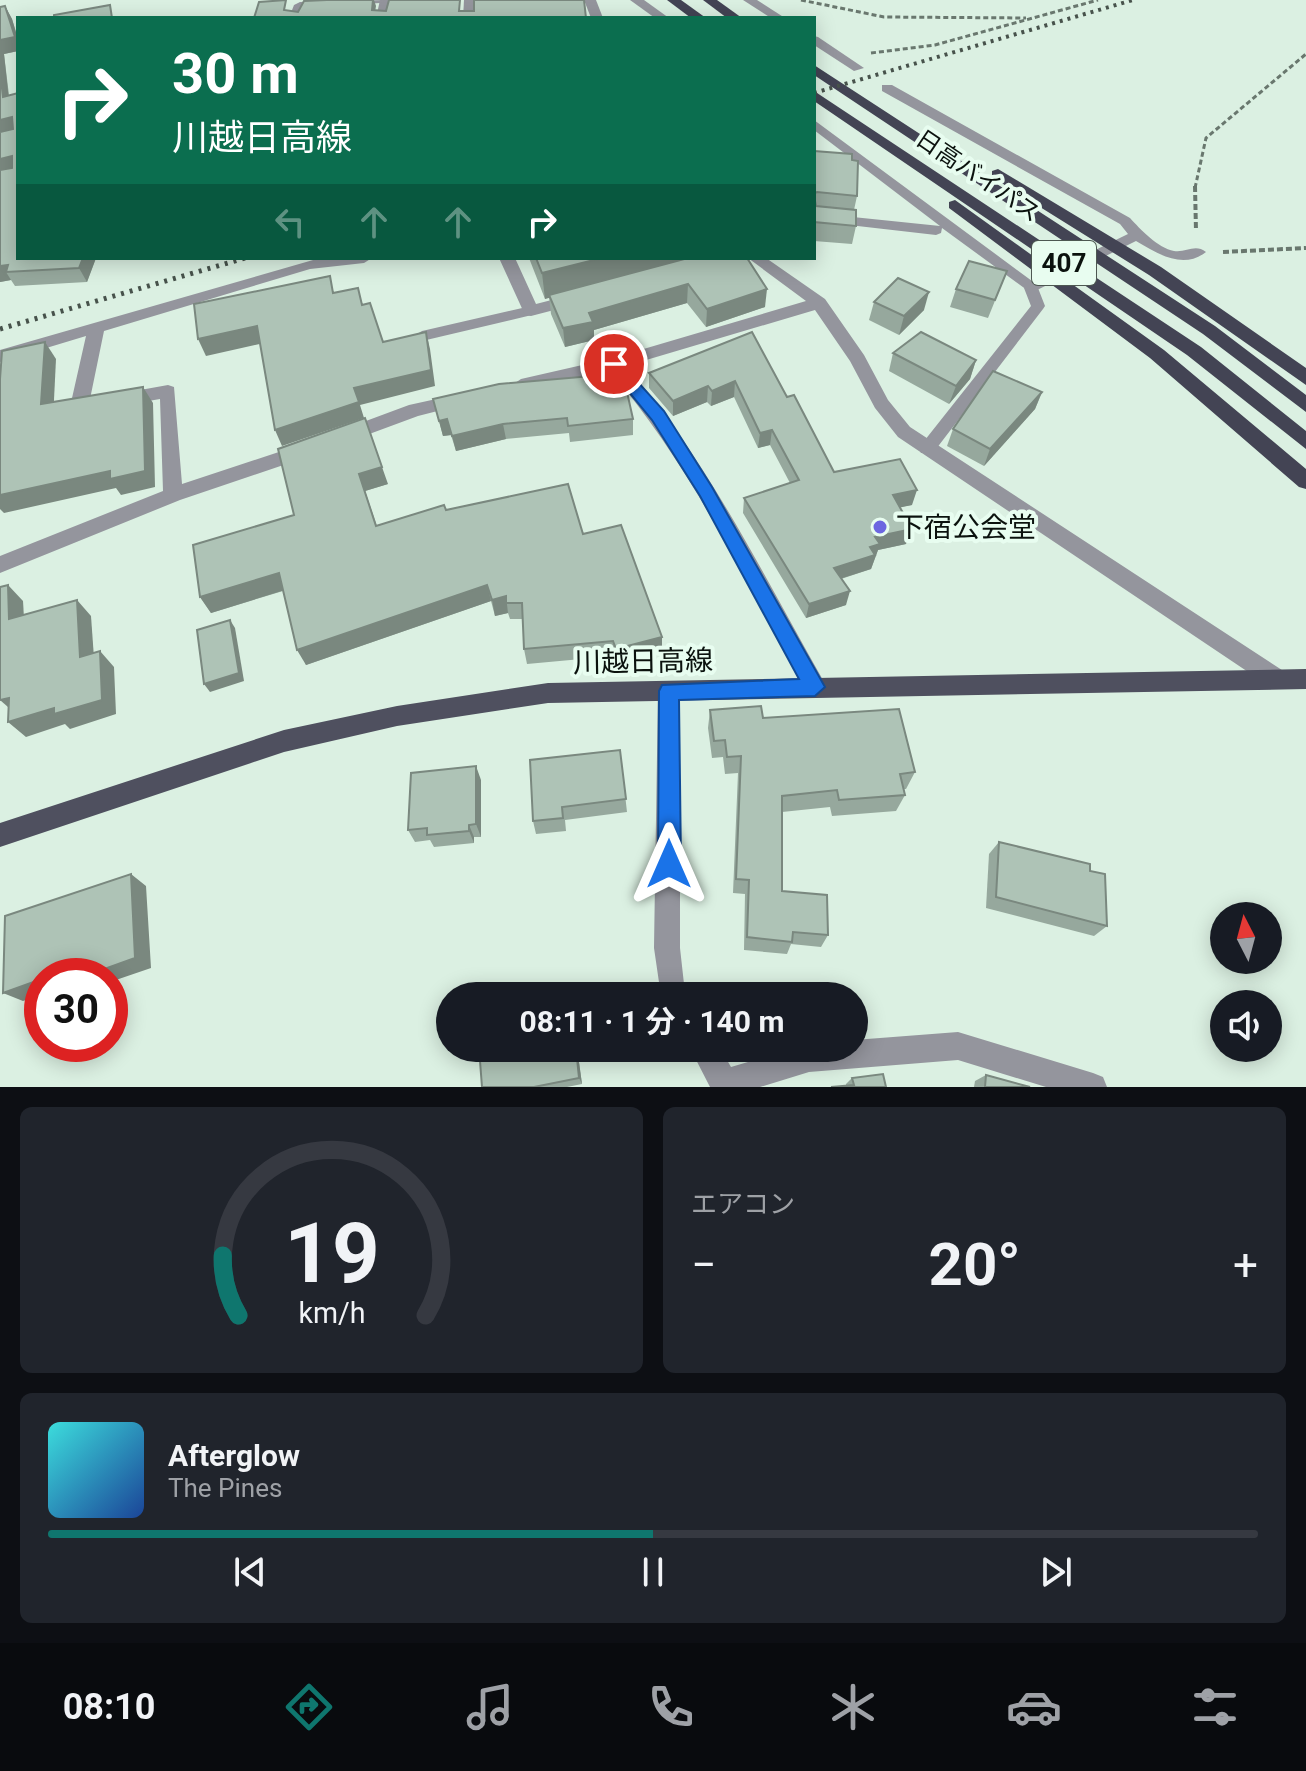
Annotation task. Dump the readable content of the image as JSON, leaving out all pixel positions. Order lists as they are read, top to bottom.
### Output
{
  "streets": {
    "highway": ["日高バイパス", "407"],
    "main road": ["川越日高線"]
  },
  "crossings": [
    ["日高バイパス", "407"]
  ],
  "places": ["下宿公会堂"],
  "north": "top",
  "page": {
    "turn": ["30 m", "川越日高線"],
    "limit": "30",
    "trip": "08:11 · 1 分 · 140 m",
    "tile": "エアコン",
    "heat": ["−", "20°", "+"],
    "song": ["Afterglow", "The Pines"],
    "tabs": "08:10",
    "gauge": ["19", "km/h"]
  }
}
